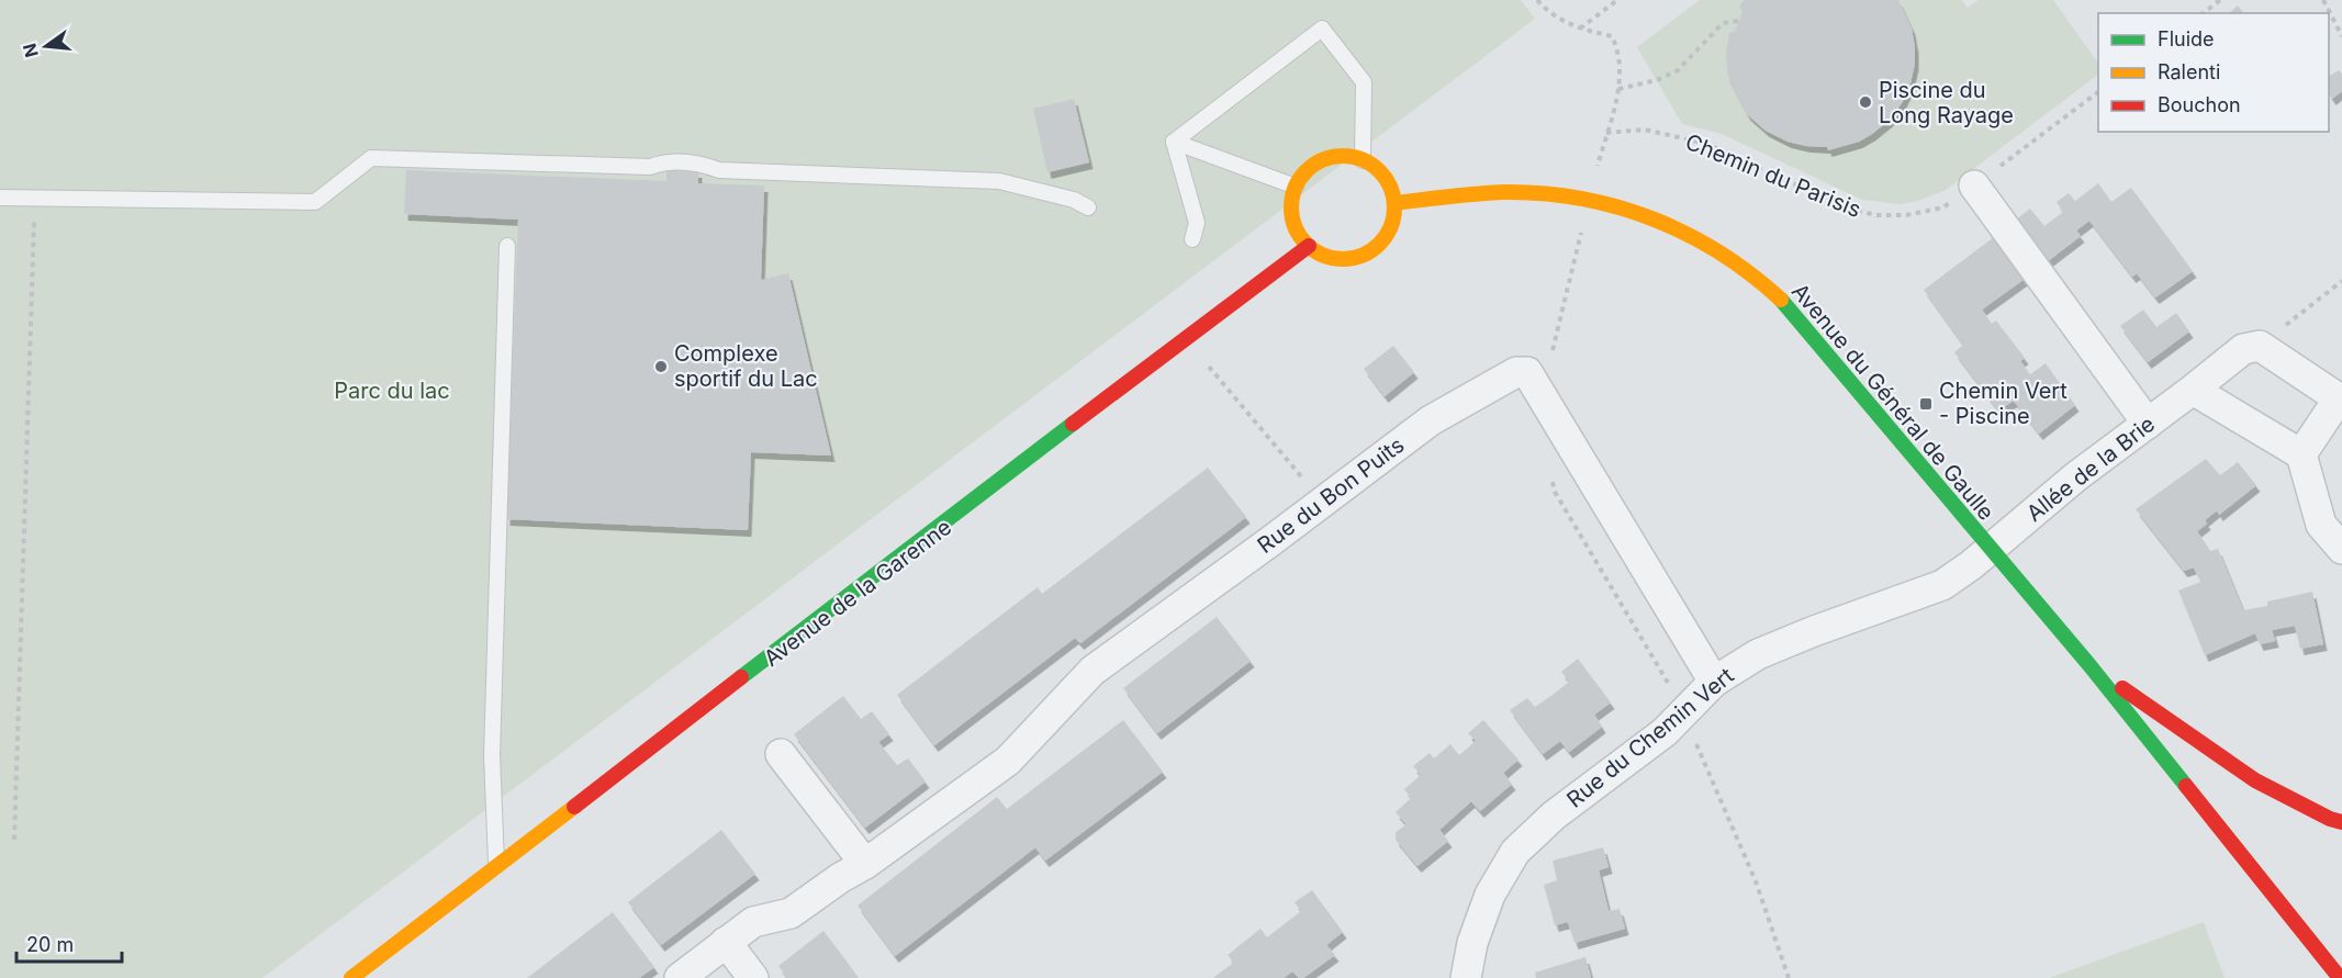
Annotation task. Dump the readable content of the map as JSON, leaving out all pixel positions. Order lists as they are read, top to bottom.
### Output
{
  "streets": {
    "street": [
      "Avenue du Général de Gaulle",
      "Allée de la Brie",
      "Rue du Bon Puits",
      "Avenue de la Garenne",
      "Rue du Chemin Vert"
    ],
    "path": ["Chemin du Parisis"]
  },
  "crossings": [
    ["Avenue du Général de Gaulle", "Allée de la Brie"],
    ["Avenue du Général de Gaulle", "Avenue de la Garenne"],
    ["Avenue du Général de Gaulle", "Rue du Chemin Vert"],
    ["Allée de la Brie", "Rue du Chemin Vert"]
  ],
  "parks": ["Parc du lac"],
  "places": {
    "other": ["Piscine du Long Rayage", "Complexe sportif du Lac"],
    "transit": ["Chemin Vert - Piscine"]
  },
  "legend": ["Fluide", "Ralenti", "Bouchon"],
  "scale_bar": "20 m",
  "north": "left"
}
